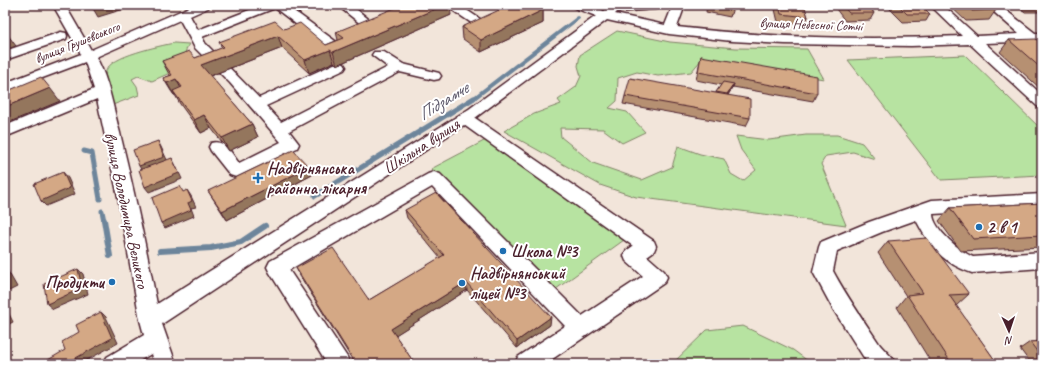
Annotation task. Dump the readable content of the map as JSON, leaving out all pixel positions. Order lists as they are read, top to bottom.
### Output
{
  "streets": {
    "street": [
      "вулиця Небесної Сотні",
      "вулиця Грушевського",
      "Шкільна вулиця",
      "вулиця Володимира Великого"
    ]
  },
  "crossings": [
    ["вулиця Небесної Сотні", "Шкільна вулиця"],
    ["вулиця Грушевського", "вулиця Володимира Великого"],
    ["Шкільна вулиця", "вулиця Володимира Великого"]
  ],
  "water": ["Підзамче"],
  "places": {
    "health": ["Надвірнянська районна лікарня"],
    "other": [
      "2 в 1",
      "Школа №3",
      "Продукти",
      "Надвірнянський ліцей №3"
    ]
  },
  "north": "bottom"
}
